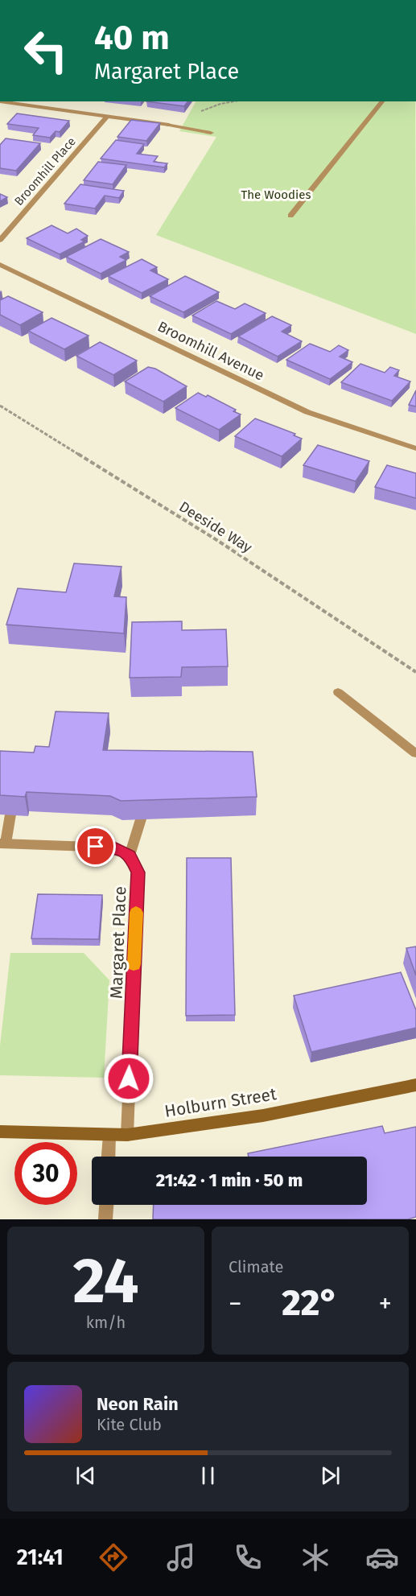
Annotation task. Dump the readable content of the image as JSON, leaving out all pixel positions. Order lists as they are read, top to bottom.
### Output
{
  "streets": {
    "street": [
      "Broomhill Place",
      "Broomhill Avenue",
      "Margaret Place",
      "Holburn Street"
    ],
    "path": ["Deeside Way"]
  },
  "crossings": [
    ["Margaret Place", "Holburn Street"]
  ],
  "parks": ["The Woodies"],
  "page": {
    "turn": ["40 m", "Margaret Place"],
    "limit": "30",
    "trip": "21:42 · 1 min · 50 m",
    "tile": [
      ["24", "km/h"],
      "Climate"
    ],
    "heat": ["−", "22°", "+"],
    "song": ["Neon Rain", "Kite Club"],
    "tabs": "21:41"
  }
}
